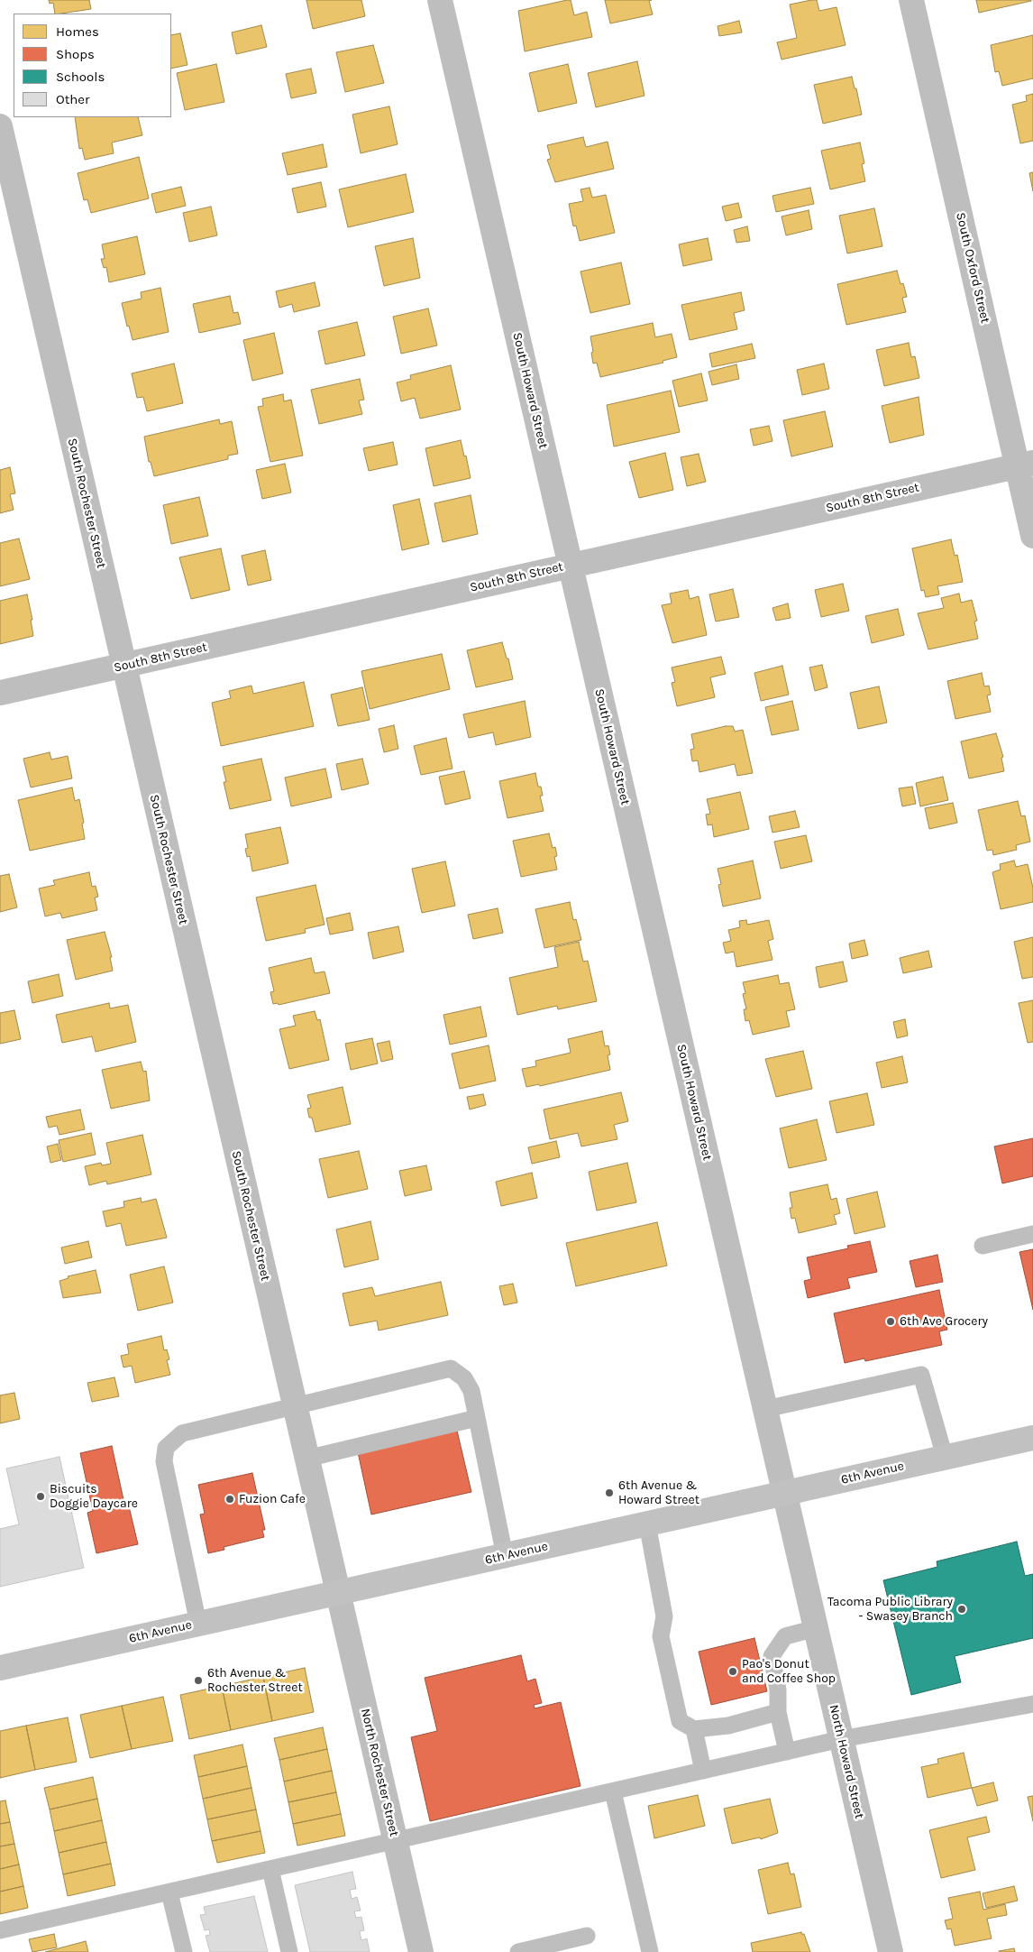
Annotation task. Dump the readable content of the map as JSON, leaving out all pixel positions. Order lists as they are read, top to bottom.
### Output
{
  "streets": {
    "main road": ["6th Avenue"],
    "street": [
      "South Oxford Street",
      "South Howard Street",
      "South 8th Street",
      "South Rochester Street",
      "North Howard Street",
      "North Rochester Street"
    ]
  },
  "crossings": [
    ["South Oxford Street", "South 8th Street"],
    ["South Howard Street", "South 8th Street"],
    ["South Howard Street", "6th Avenue"],
    ["South Howard Street", "North Howard Street"],
    ["South 8th Street", "South Rochester Street"],
    ["South Rochester Street", "6th Avenue"],
    ["South Rochester Street", "North Rochester Street"],
    ["6th Avenue", "North Howard Street"],
    ["6th Avenue", "North Rochester Street"]
  ],
  "places": [
    "6th Ave Grocery",
    "6th Avenue & Howard Street",
    "Biscuits Doggie Daycare",
    "Fuzion Cafe",
    "Tacoma Public Library - Swasey Branch",
    "Pao's Donut and Coffee Shop",
    "6th Avenue & Rochester Street"
  ],
  "legend": [
    "Homes",
    "Shops",
    "Schools",
    "Other"
  ]
}
